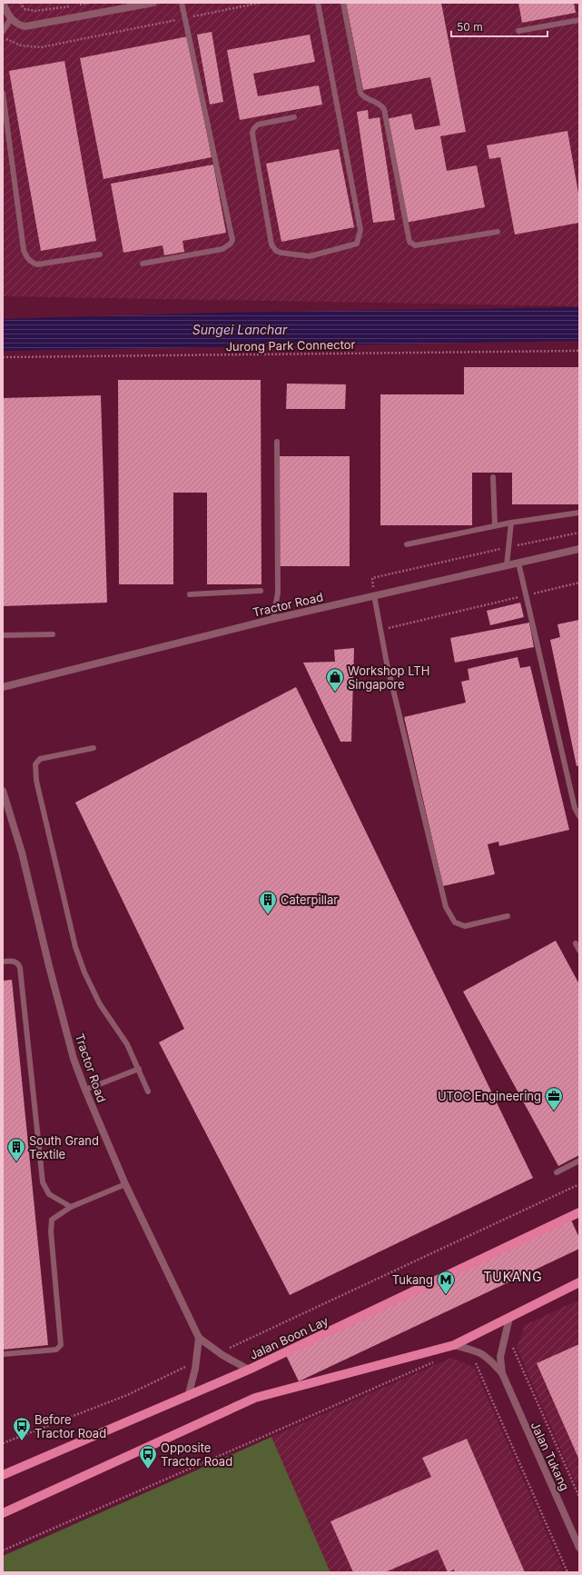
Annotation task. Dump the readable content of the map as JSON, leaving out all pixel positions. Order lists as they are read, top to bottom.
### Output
{
  "streets": {
    "main road": ["Jalan Boon Lay"],
    "street": ["Tractor Road", "Jalan Tukang"],
    "path": ["Jurong Park Connector"]
  },
  "crossings": [
    ["Tractor Road", "Jalan Boon Lay"]
  ],
  "districts": ["TUKANG"],
  "water": ["Sungei Lanchar"],
  "places": {
    "shop": ["Workshop LTH Singapore"],
    "building": ["Caterpillar", "South Grand Textile"],
    "office": ["UTOC Engineering"],
    "metro station": ["Tukang"],
    "bus stop": ["Before Tractor Road", "Opposite Tractor Road"]
  },
  "scale_bar": "50 m"
}
